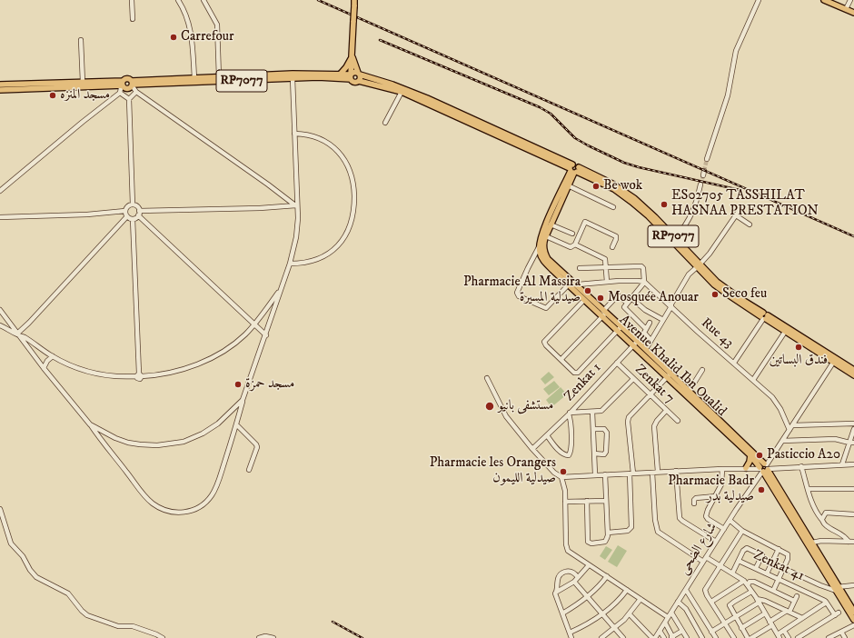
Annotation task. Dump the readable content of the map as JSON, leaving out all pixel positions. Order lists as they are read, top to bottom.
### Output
{
  "streets": {
    "main road": ["RP7077", "Avenue Khalid Ibn Oualid"],
    "street": [
      "Rue 43",
      "Zenkat 1",
      "Zenkat 7",
      "شارع الضحى",
      "Zenkat 41"
    ]
  },
  "crossings": [
    ["RP7077", "Avenue Khalid Ibn Oualid"],
    ["RP7077", "شارع الضحى"],
    ["Rue 43", "شارع الضحى"],
    ["Avenue Khalid Ibn Oualid", "Zenkat 1"],
    ["Avenue Khalid Ibn Oualid", "شارع الضحى"],
    ["Zenkat 1", "Zenkat 7"]
  ],
  "places": [
    "Carrefour",
    "مسجد المنزه",
    "Be wok",
    "ES02705 TASSHILAT HASNAA PRESTATION",
    "Pharmacie Al Massira صيدلية المسيرة",
    "Seco feu",
    "Mosquée Anouar",
    "فندق البساتين",
    "مسجد حمزة",
    "مستشفى بانيو",
    "Pasticcio A20",
    "Pharmacie les Orangers صيدلية الليمون",
    "Pharmacie Badr صيدلية بدر"
  ]
}
